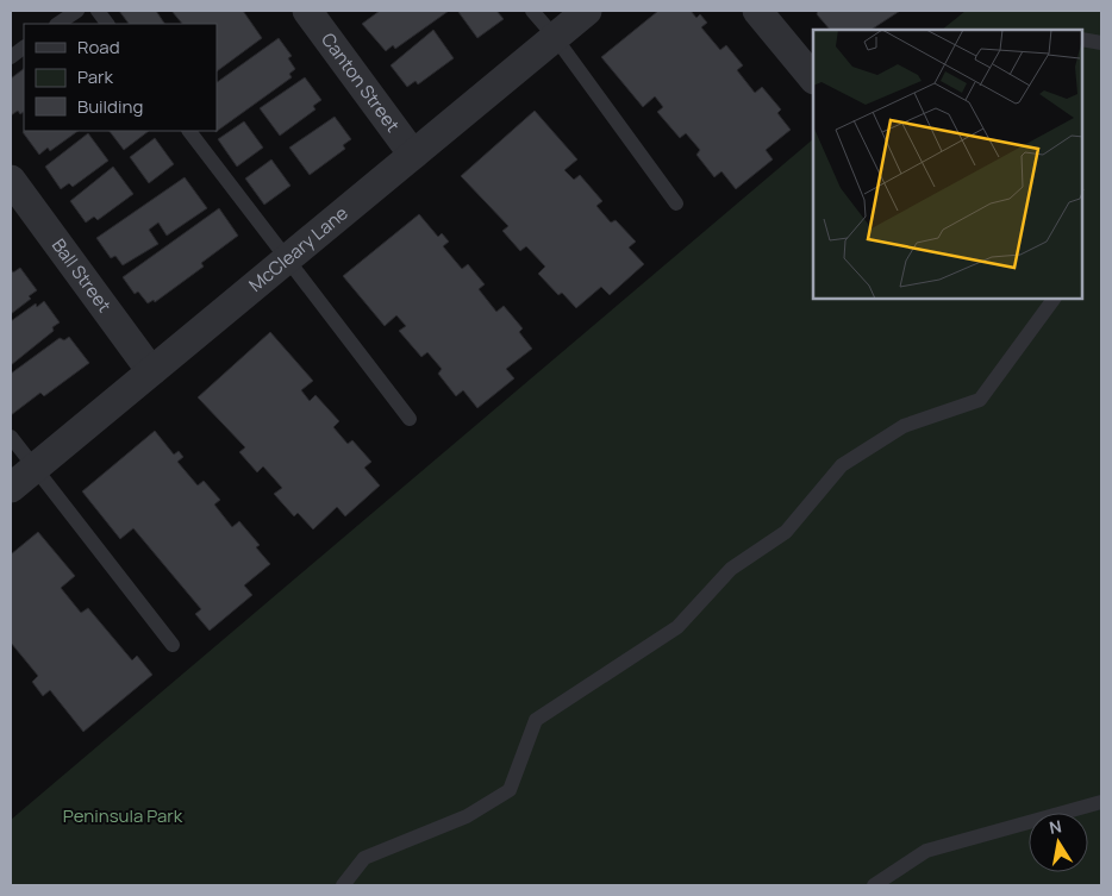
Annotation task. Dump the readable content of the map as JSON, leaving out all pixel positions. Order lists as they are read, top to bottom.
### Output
{
  "streets": {
    "street": ["Canton Street", "McCleary Lane", "Ball Street"]
  },
  "crossings": [
    ["Canton Street", "McCleary Lane"],
    ["McCleary Lane", "Ball Street"]
  ],
  "parks": ["Peninsula Park"],
  "legend": ["Road", "Park", "Building"],
  "north": "top"
}
